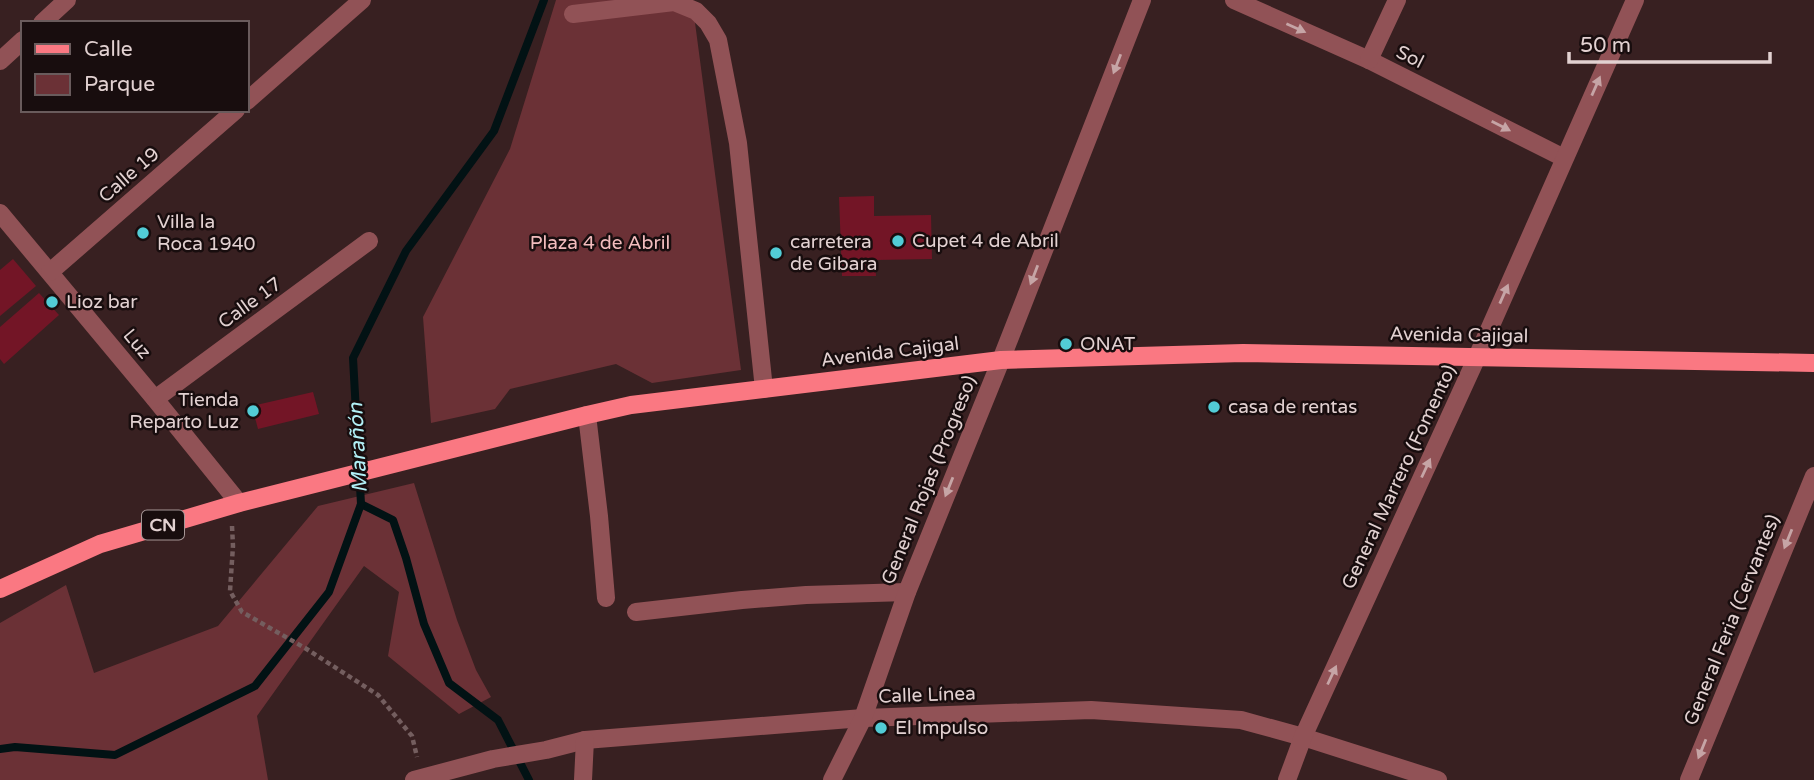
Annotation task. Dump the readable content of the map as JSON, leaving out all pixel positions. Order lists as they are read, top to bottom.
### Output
{
  "streets": {
    "main road": ["Avenida Cajigal", "CN"],
    "street": [
      "Sol",
      "Calle 19",
      "Calle 17",
      "Luz",
      "General Marrero (Fomento)",
      "General Rojas (Progreso)",
      "General Feria (Cervantes)",
      "Calle Línea"
    ]
  },
  "crossings": [
    ["Sol", "General Marrero (Fomento)"],
    ["Calle 19", "Luz"],
    ["Calle 17", "Luz"],
    ["Avenida Cajigal", "Luz"],
    ["Avenida Cajigal", "General Marrero (Fomento)"],
    ["Avenida Cajigal", "General Rojas (Progreso)"],
    ["General Marrero (Fomento)", "Calle Línea"],
    ["General Rojas (Progreso)", "Calle Línea"]
  ],
  "one_way": [
    "Sol",
    "General Marrero (Fomento)",
    "General Rojas (Progreso)",
    "General Feria (Cervantes)"
  ],
  "water": ["Marañón"],
  "parks": ["Plaza 4 de Abril"],
  "places": [
    "Villa la Roca 1940",
    "Cupet 4 de Abril",
    "carretera de Gibara",
    "Lioz bar",
    "ONAT",
    "casa de rentas",
    "Tienda Reparto Luz",
    "El Impulso"
  ],
  "legend": ["Calle", "Parque"],
  "scale_bar": "50 m"
}
